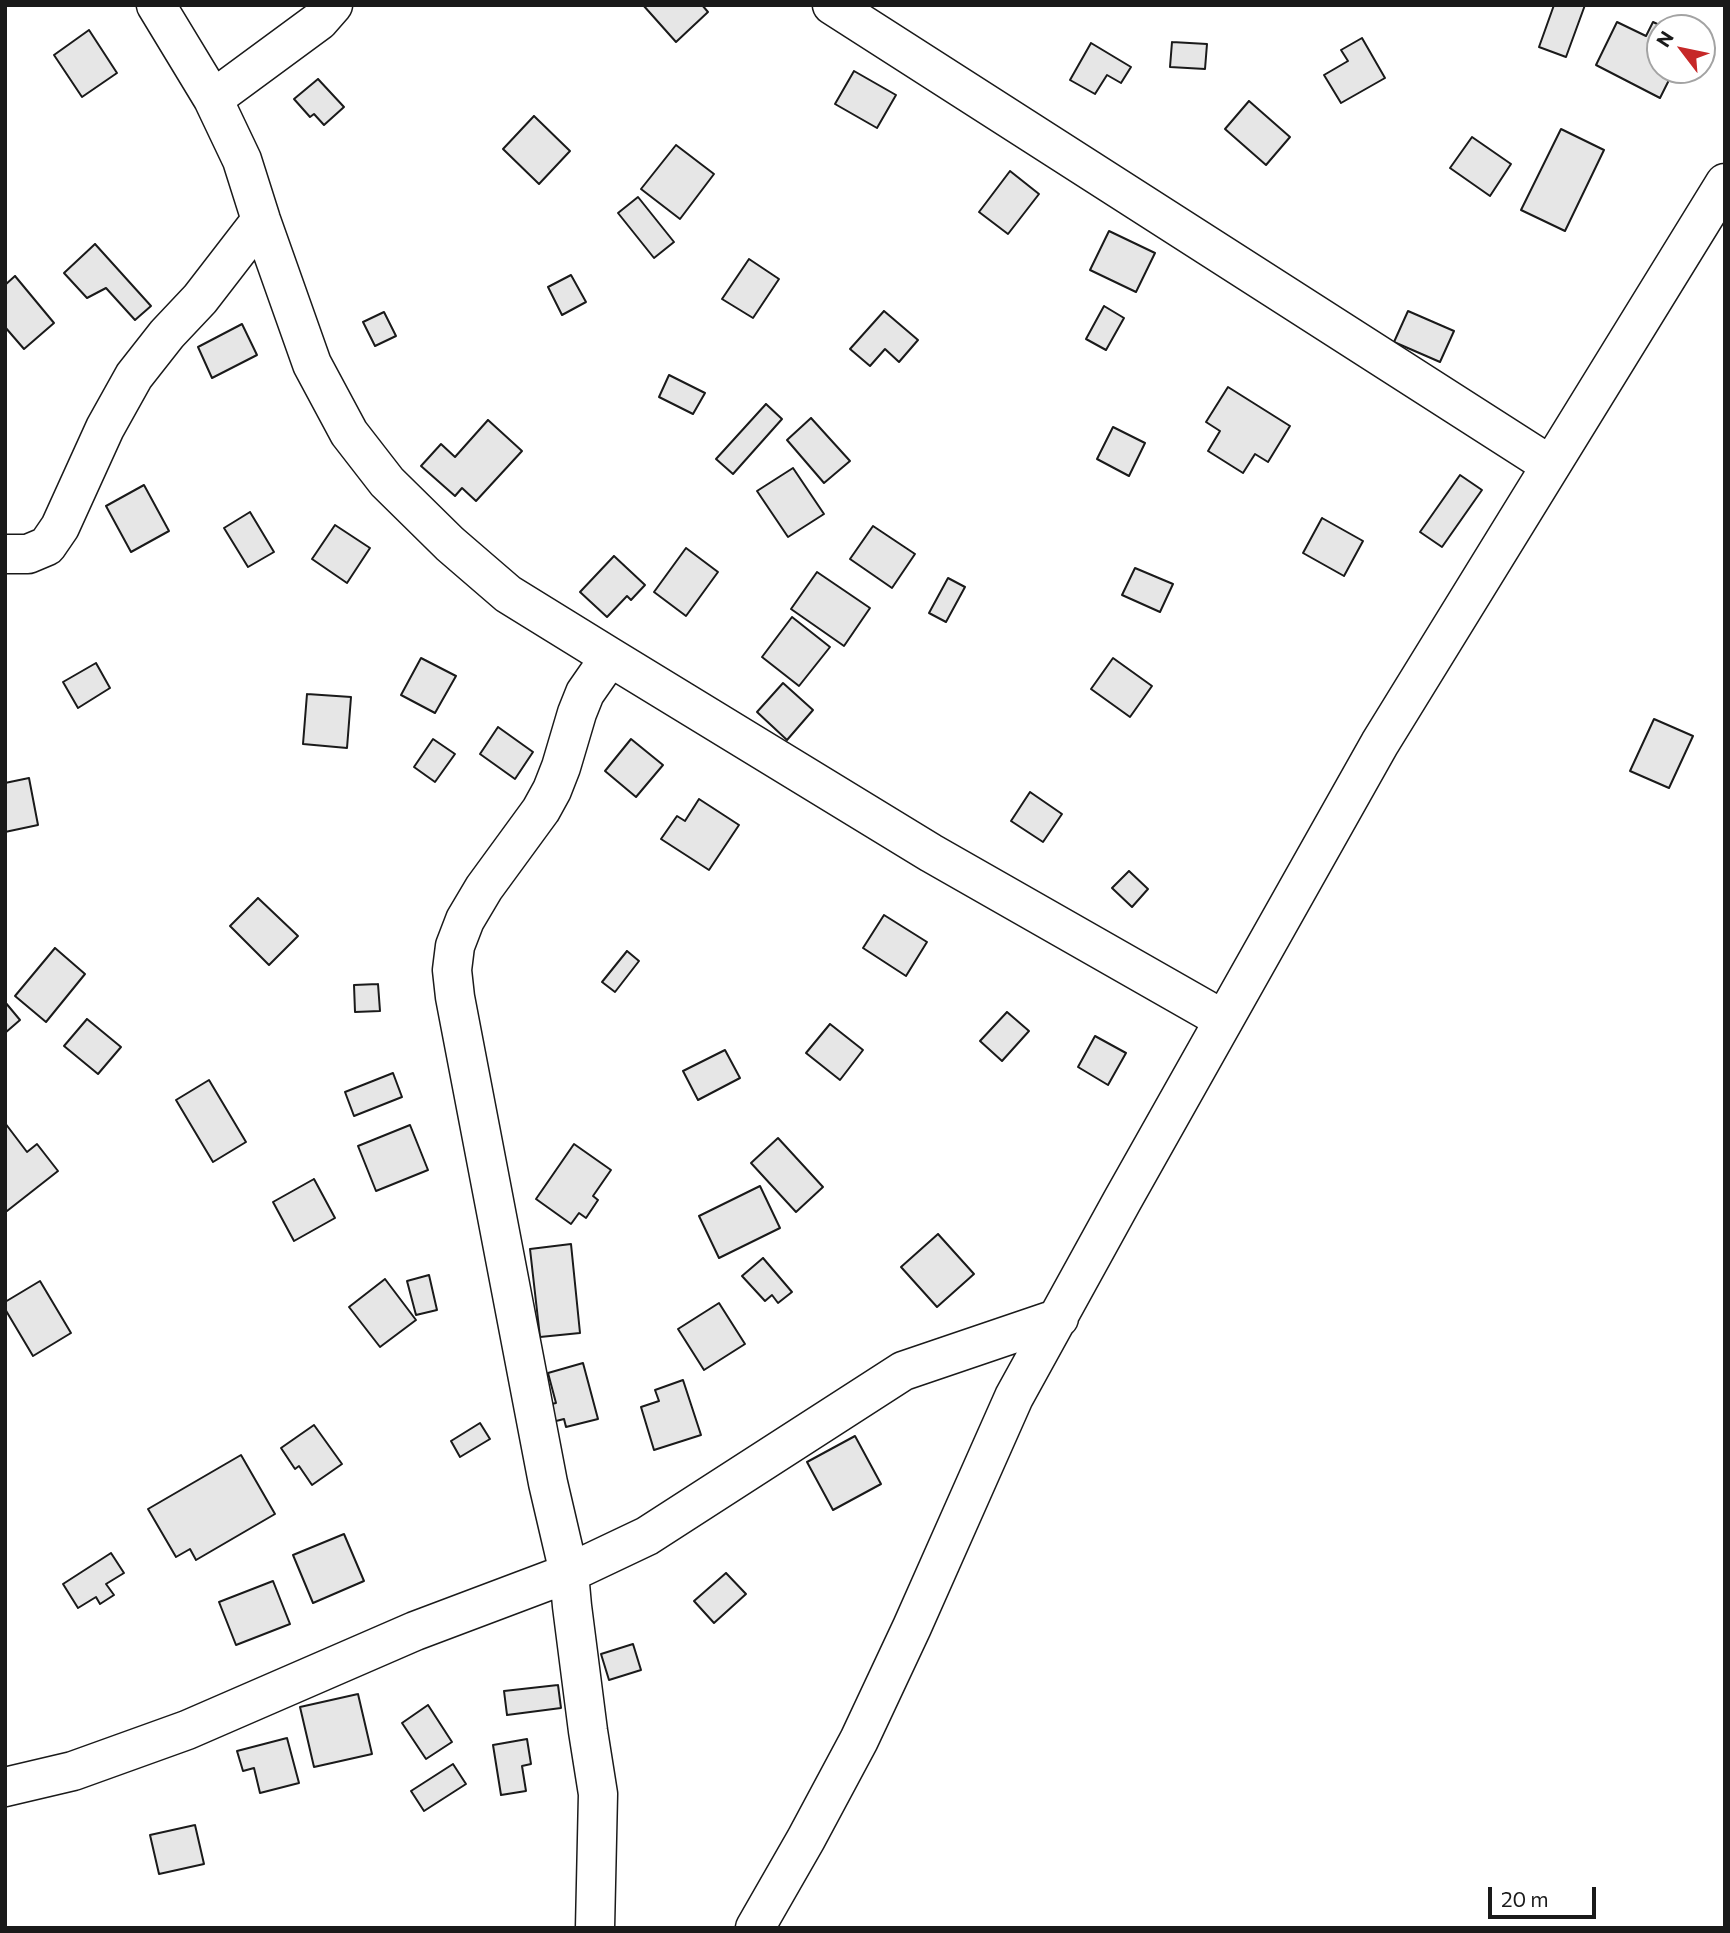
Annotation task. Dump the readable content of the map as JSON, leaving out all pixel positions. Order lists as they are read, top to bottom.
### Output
{
  "scale_bar": "20 m",
  "north": "top left"
}
